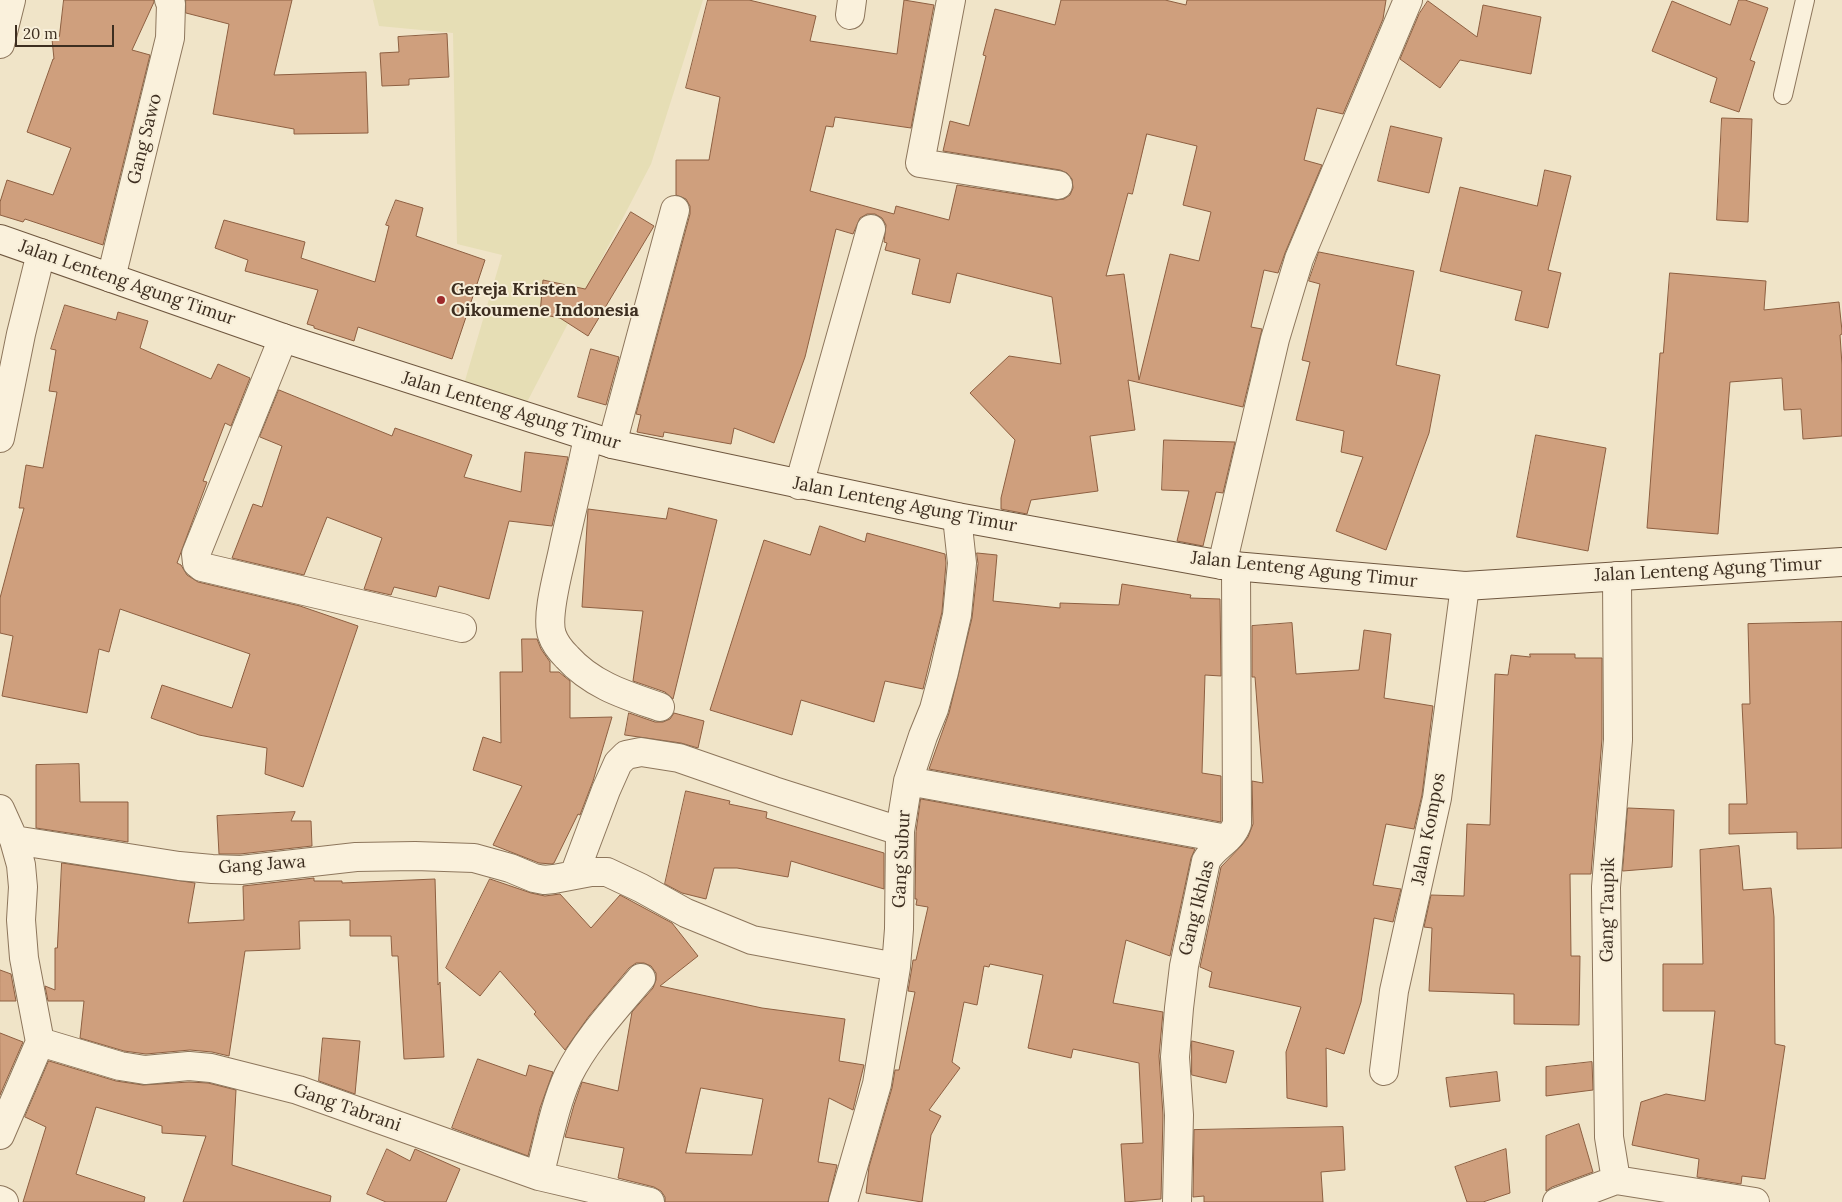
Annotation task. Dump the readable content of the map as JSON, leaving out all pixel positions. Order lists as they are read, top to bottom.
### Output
{
  "streets": {
    "street": [
      "Gang Sawo",
      "Jalan Lenteng Agung Timur",
      "Jalan Kompos",
      "Gang Subur",
      "Gang Jawa",
      "Gang Ikhlas",
      "Gang Taupik",
      "Gang Tabrani"
    ]
  },
  "crossings": [
    ["Gang Sawo", "Jalan Lenteng Agung Timur"],
    ["Jalan Lenteng Agung Timur", "Jalan Kompos"],
    ["Jalan Lenteng Agung Timur", "Gang Subur"],
    ["Jalan Lenteng Agung Timur", "Gang Ikhlas"],
    ["Jalan Lenteng Agung Timur", "Gang Taupik"],
    ["Gang Subur", "Gang Jawa"]
  ],
  "places": ["Gereja Kristen Oikoumene Indonesia"],
  "scale_bar": "20 m"
}
